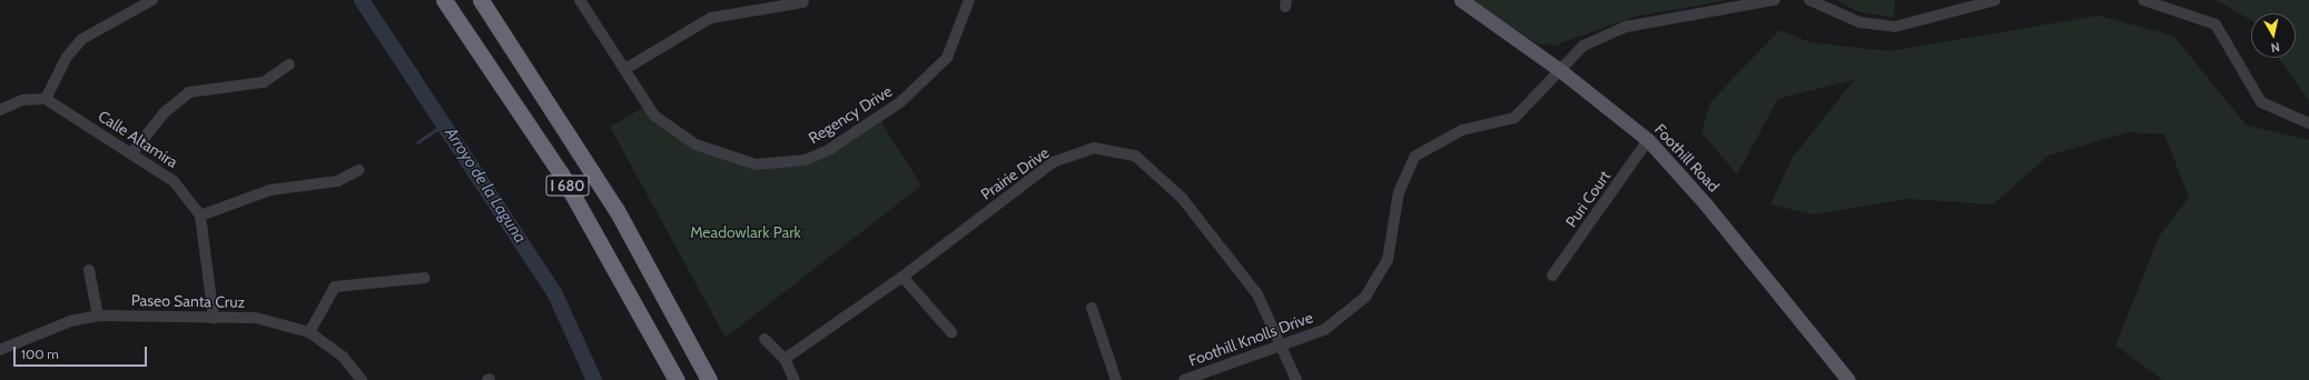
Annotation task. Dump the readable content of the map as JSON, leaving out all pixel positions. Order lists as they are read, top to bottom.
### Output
{
  "streets": {
    "highway": ["I 680"],
    "main road": ["Foothill Road"],
    "street": [
      "Regency Drive",
      "Calle Altamira",
      "Prairie Drive",
      "Puri Court",
      "Paseo Santa Cruz",
      "Foothill Knolls Drive"
    ]
  },
  "crossings": [
    ["Calle Altamira", "Paseo Santa Cruz"],
    ["Foothill Road", "Puri Court"],
    ["Foothill Road", "Foothill Knolls Drive"],
    ["Prairie Drive", "Foothill Knolls Drive"]
  ],
  "water": ["Arroyo de la Laguna"],
  "parks": ["Meadowlark Park"],
  "scale_bar": "100 m",
  "north": "bottom"
}
